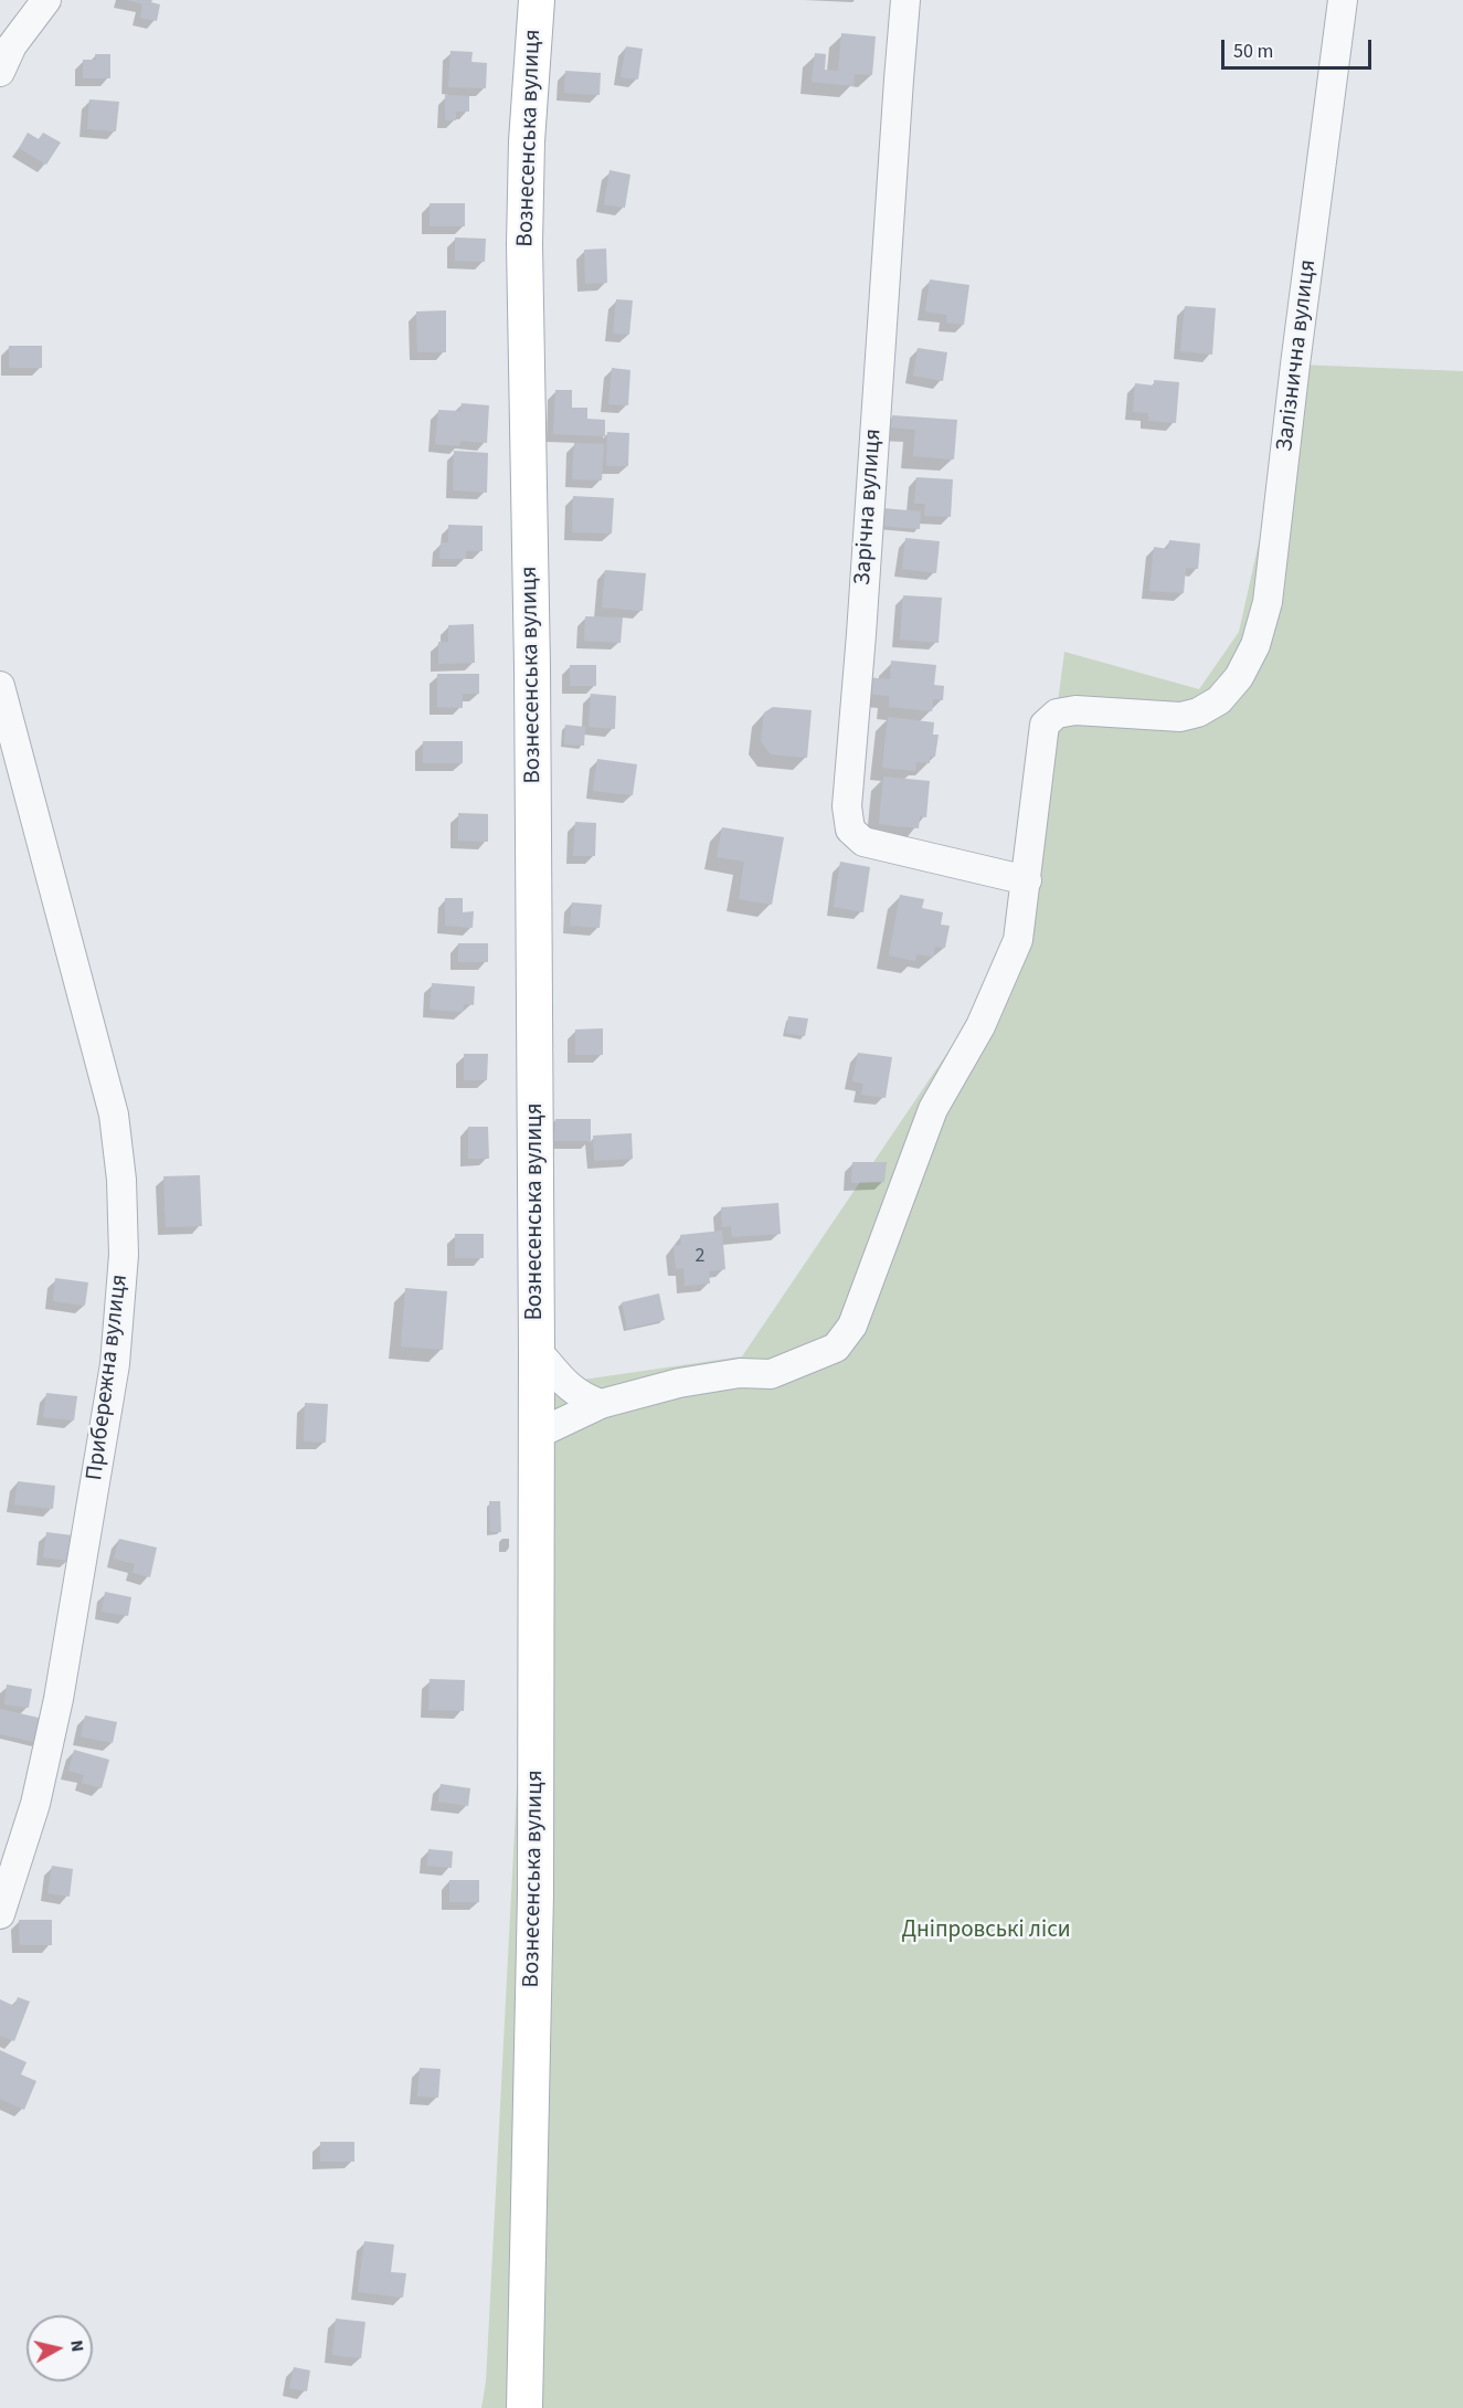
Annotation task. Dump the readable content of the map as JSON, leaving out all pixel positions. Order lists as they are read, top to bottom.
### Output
{
  "streets": {
    "main road": ["Вознесенська вулиця"],
    "street": ["Залізнична вулиця", "Зарічна вулиця", "Прибережна вулиця"]
  },
  "crossings": [
    ["Залізнична вулиця", "Зарічна вулиця"]
  ],
  "parks": ["Дніпровські ліси"],
  "house_numbers": ["2"],
  "scale_bar": "50 m",
  "north": "right"
}
